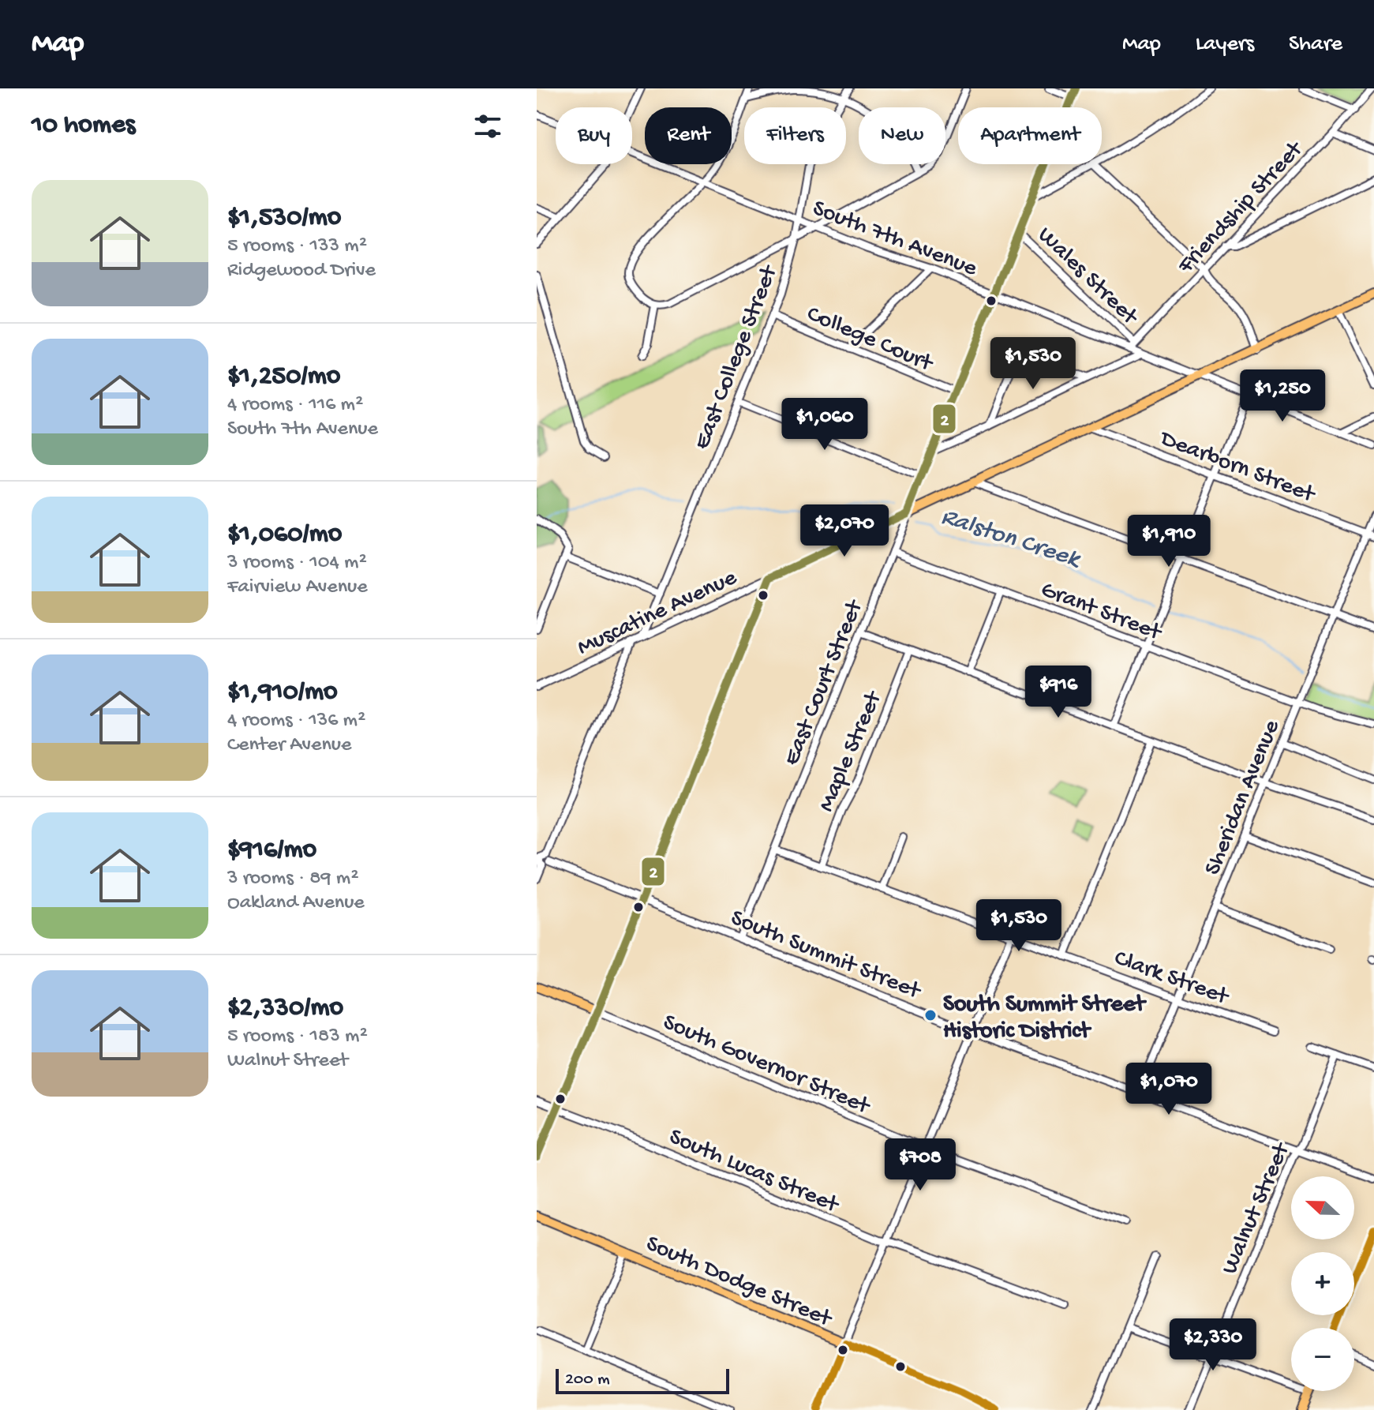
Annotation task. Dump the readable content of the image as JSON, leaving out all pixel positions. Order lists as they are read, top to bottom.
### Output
{
  "streets": {
    "main road": ["Muscatine Avenue", "South Governor Street", "South Dodge Street"],
    "street": [
      "Friendship Street",
      "South 7th Avenue",
      "Wales Street",
      "College Court",
      "East College Street",
      "Dearborn Street",
      "Grant Street",
      "East Court Street",
      "Maple Street",
      "Sheridan Avenue",
      "South Summit Street",
      "Clark Street",
      "South Lucas Street",
      "Walnut Street"
    ]
  },
  "crossings": [
    ["Friendship Street", "South 7th Avenue"],
    ["Friendship Street", "Wales Street"],
    ["South 7th Avenue", "Wales Street"],
    ["South 7th Avenue", "East College Street"],
    ["South 7th Avenue", "Muscatine Avenue"],
    ["South 7th Avenue", "East Court Street"],
    ["Wales Street", "East Court Street"],
    ["College Court", "East College Street"],
    ["College Court", "East Court Street"],
    ["East College Street", "Muscatine Avenue"],
    ["Dearborn Street", "Muscatine Avenue"],
    ["Dearborn Street", "Sheridan Avenue"],
    ["Grant Street", "East Court Street"],
    ["Grant Street", "Sheridan Avenue"],
    ["Muscatine Avenue", "East Court Street"],
    ["East Court Street", "South Summit Street"],
    ["East Court Street", "Clark Street"],
    ["Maple Street", "Clark Street"],
    ["Sheridan Avenue", "South Summit Street"],
    ["Sheridan Avenue", "Clark Street"],
    ["South Summit Street", "Walnut Street"]
  ],
  "water": ["Ralston Creek"],
  "places": ["South Summit Street Historic District"],
  "lines": ["transit line 2"],
  "scale_bar": "200 m",
  "north": "left",
  "page": {
    "header": "Map",
    "nav": ["Map", "Layers", "Share"],
    "heading": "10 homes",
    "chip": [
      "Buy",
      "Rent",
      "Filters",
      "New",
      "Apartment"
    ],
    "list": [
      {
        "name": "$1,530/mo",
        "note": "5 rooms · 133 m² · Ridgewood Drive"
      },
      {
        "name": "$1,250/mo",
        "note": "4 rooms · 116 m² · South 7th Avenue"
      },
      {
        "name": "$1,060/mo",
        "note": "3 rooms · 104 m² · Fairview Avenue"
      },
      {
        "name": "$1,910/mo",
        "note": "4 rooms · 136 m² · Center Avenue"
      },
      {
        "name": "$916/mo",
        "note": "3 rooms · 89 m² · Oakland Avenue"
      },
      {
        "name": "$2,330/mo",
        "note": "5 rooms · 183 m² · Walnut Street"
      }
    ],
    "price": [
      "$1,530",
      "$1,250",
      "$1,060",
      "$2,070",
      "$1,910",
      "$916",
      "$1,530",
      "$1,070",
      "$708",
      "$2,330"
    ],
    "map_buttons": ["+", "−"],
    "scale": "200 m"
  }
}
